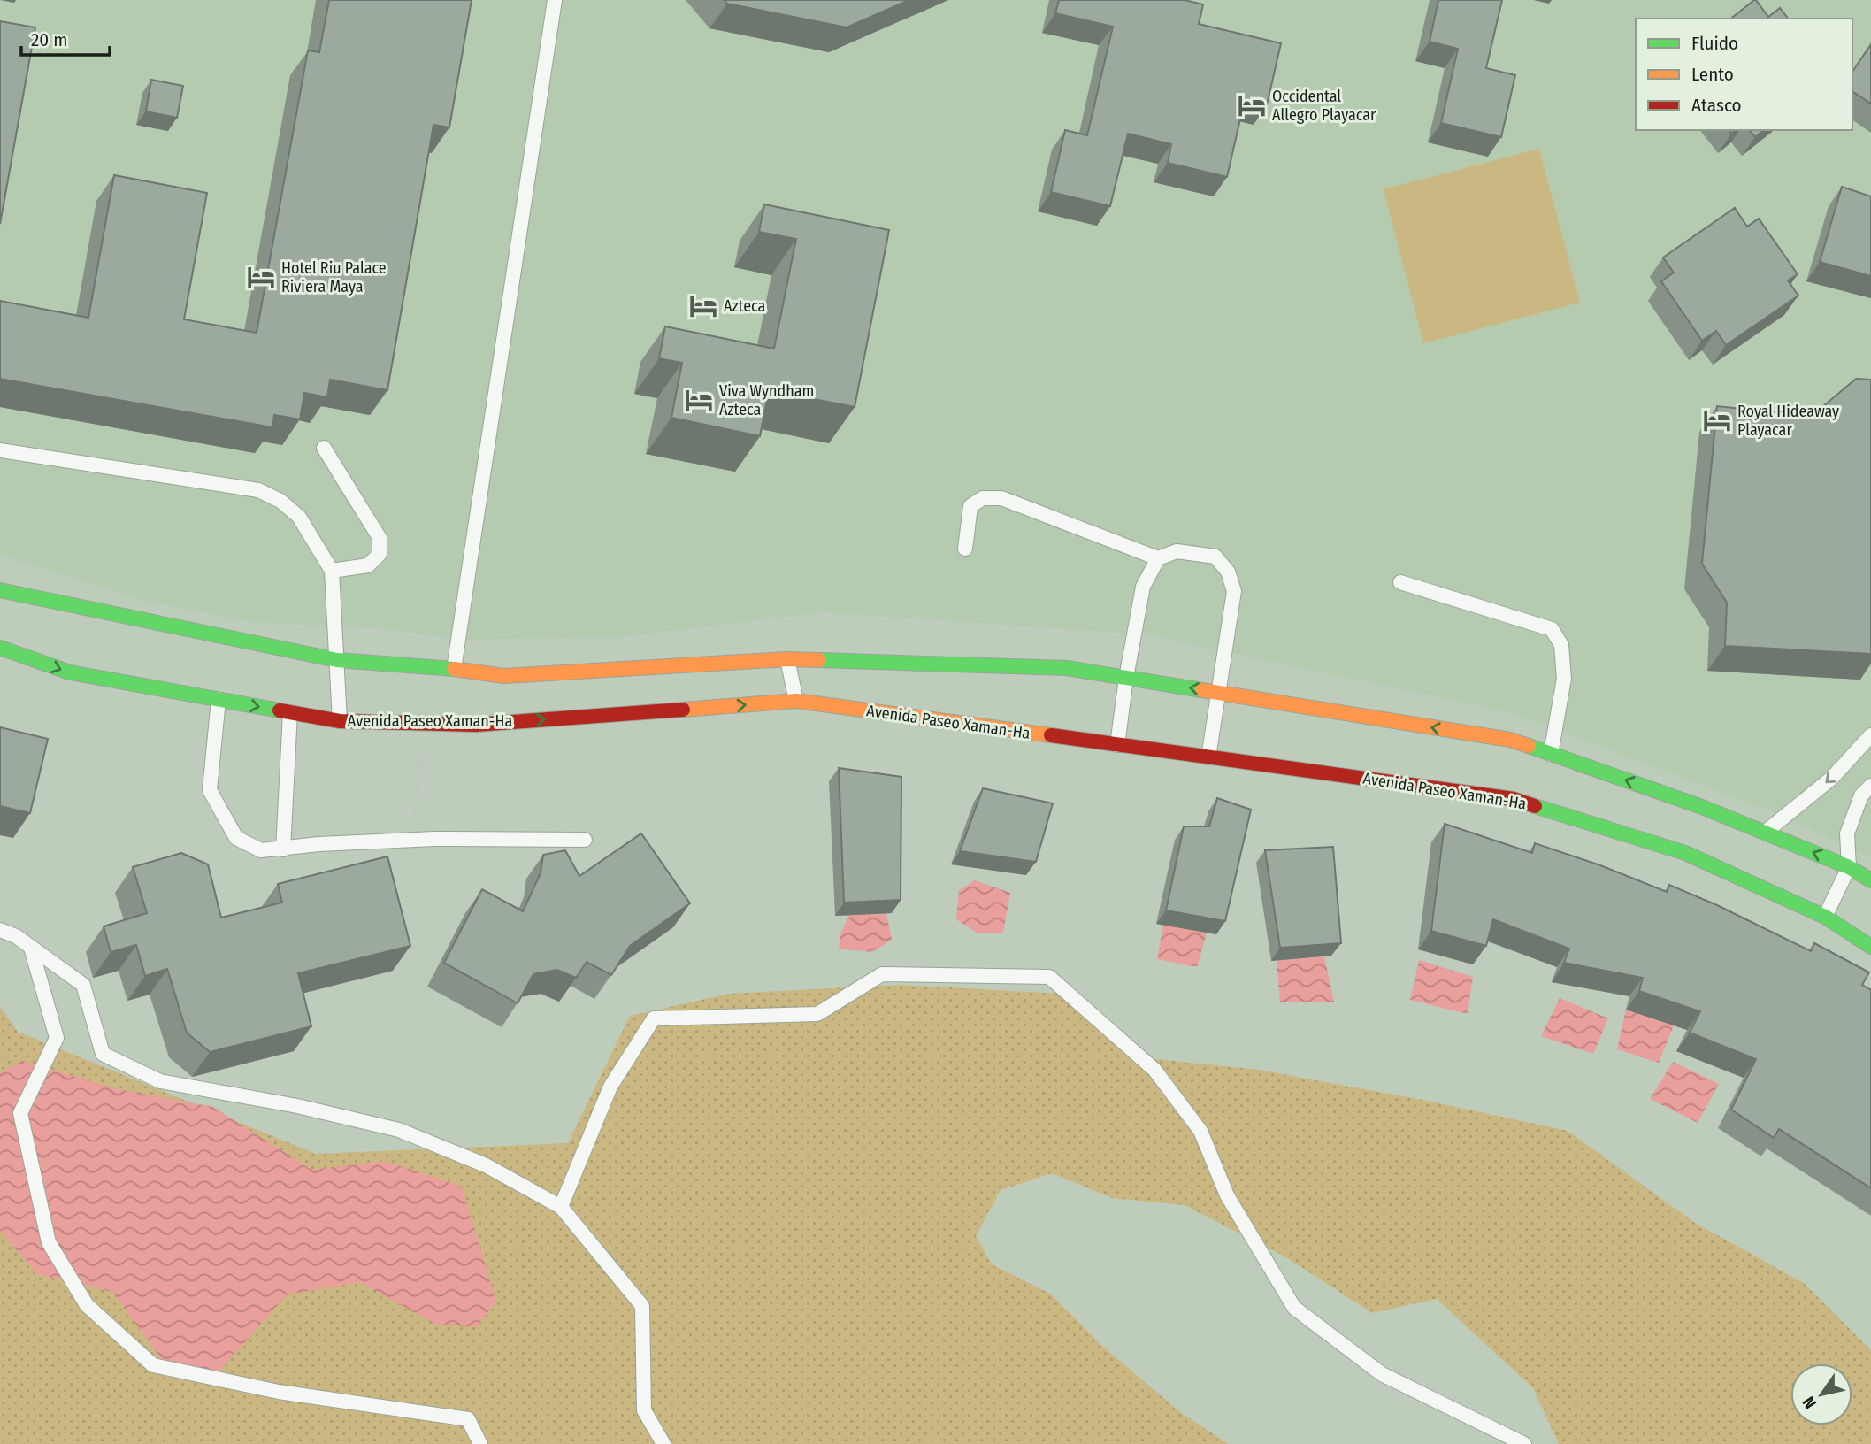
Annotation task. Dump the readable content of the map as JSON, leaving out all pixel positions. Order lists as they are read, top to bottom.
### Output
{
  "streets": {
    "main road": ["Avenida Paseo Xaman-Ha"]
  },
  "places": {
    "hotel": [
      "Occidental Allegro Playacar",
      "Hotel Riu Palace Riviera Maya",
      "Azteca",
      "Viva Wyndham Azteca",
      "Royal Hideaway Playacar"
    ]
  },
  "legend": ["Fluido", "Lento", "Atasco"],
  "scale_bar": "20 m",
  "north": "bottom left"
}
